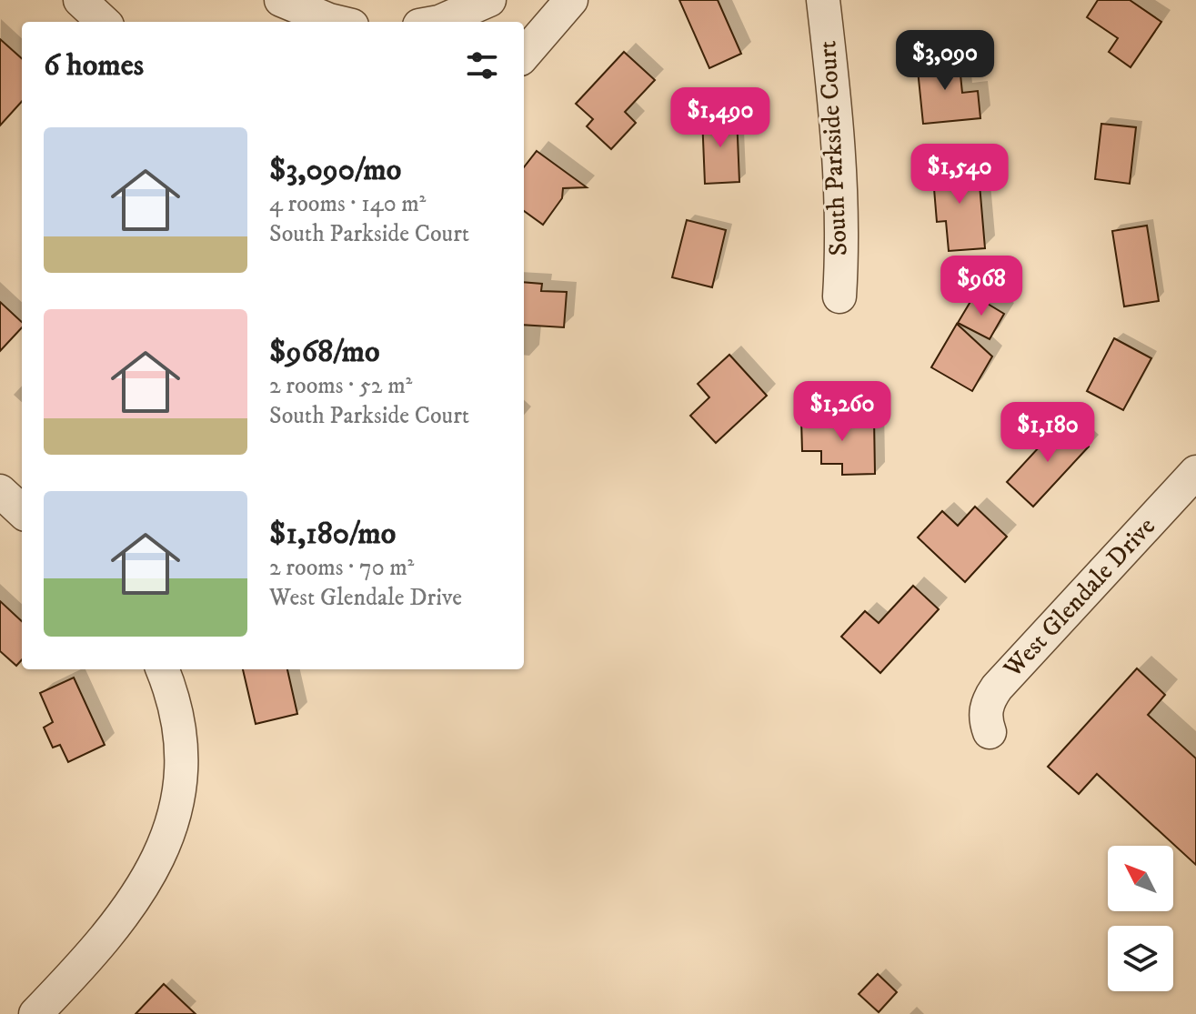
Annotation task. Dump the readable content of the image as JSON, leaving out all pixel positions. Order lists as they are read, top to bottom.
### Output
{
  "streets": {
    "street": ["South Parkside Court", "West Glendale Drive"]
  },
  "north": "top left",
  "page": {
    "heading": "6 homes",
    "price": [
      "$3,090",
      "$1,490",
      "$1,540",
      "$968",
      "$1,260",
      "$1,180"
    ],
    "list": [
      {
        "name": "$3,090/mo",
        "note": "4 rooms · 140 m² · South Parkside Court"
      },
      {
        "name": "$968/mo",
        "note": "2 rooms · 52 m² · South Parkside Court"
      },
      {
        "name": "$1,180/mo",
        "note": "2 rooms · 70 m² · West Glendale Drive"
      }
    ]
  }
}
